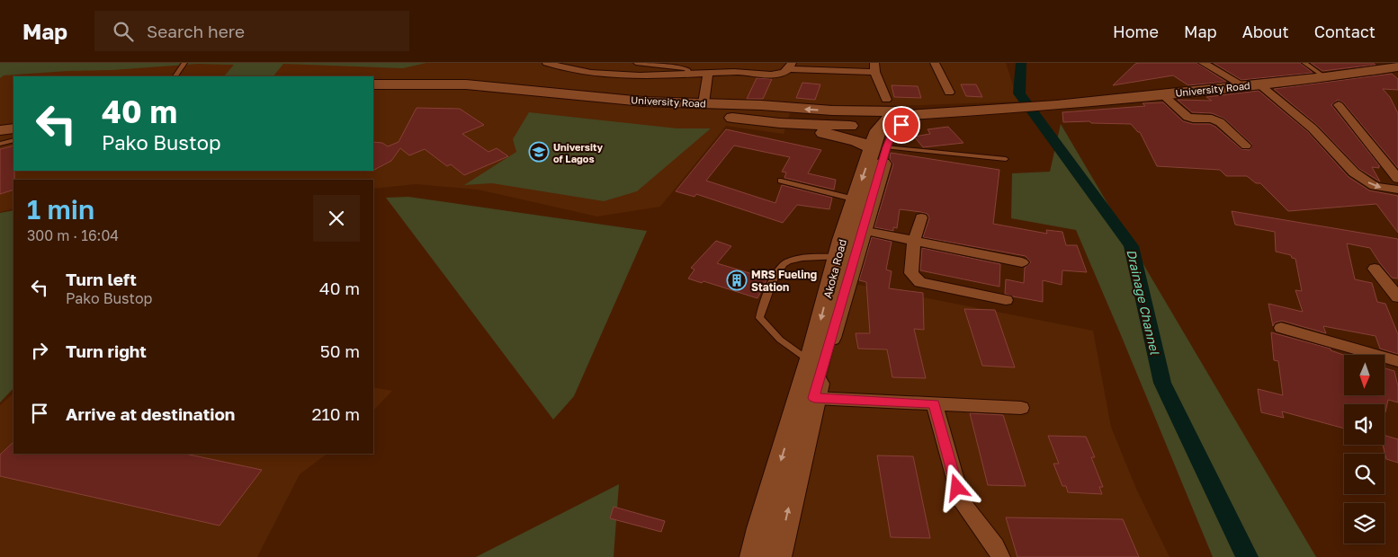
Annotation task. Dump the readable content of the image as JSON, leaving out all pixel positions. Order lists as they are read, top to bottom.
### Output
{
  "streets": {
    "main road": ["University Road", "Akoka Road"]
  },
  "crossings": [
    ["University Road", "Akoka Road"]
  ],
  "water": ["Drainage Channel"],
  "places": {
    "school or university": ["University of Lagos"],
    "building": ["MRS Fueling Station"]
  },
  "north": "bottom",
  "page": {
    "header": "Map",
    "search": "Search here",
    "nav": [
      "Home",
      "Map",
      "About",
      "Contact"
    ],
    "turn": ["40 m", "Pako Bustop"],
    "heading": ["1 min", "300 m · 16:04"],
    "list": [
      {
        "name": "Turn left",
        "note": "Pako Bustop",
        "value": "40 m"
      },
      {
        "name": "Turn right",
        "value": "50 m"
      },
      {
        "name": "Arrive at destination",
        "value": "210 m"
      }
    ]
  }
}
